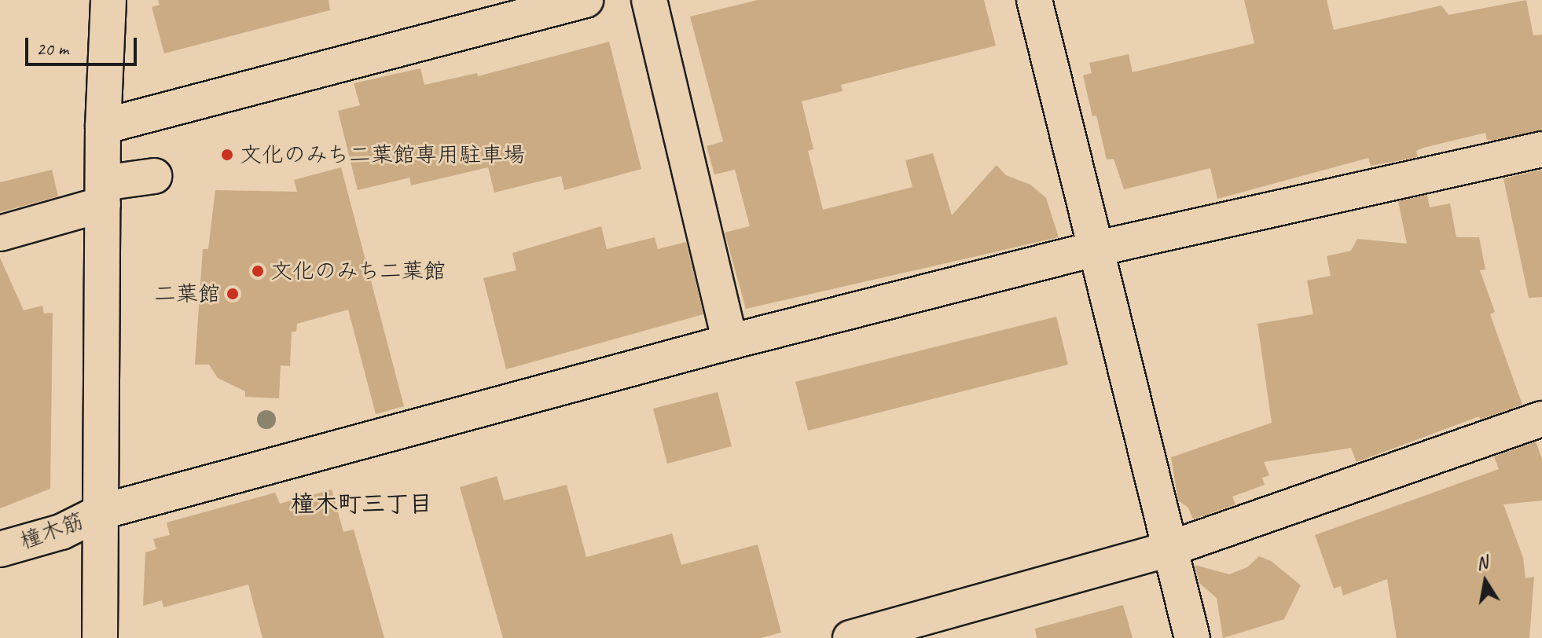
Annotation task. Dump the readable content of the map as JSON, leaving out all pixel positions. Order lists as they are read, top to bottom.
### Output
{
  "streets": {
    "street": ["橦木筋"]
  },
  "districts": ["橦木町三丁目"],
  "places": ["文化のみち二葉館専用駐車場", "文化のみち二葉館", "二葉館"],
  "scale_bar": "20 m",
  "north": "top"
}
